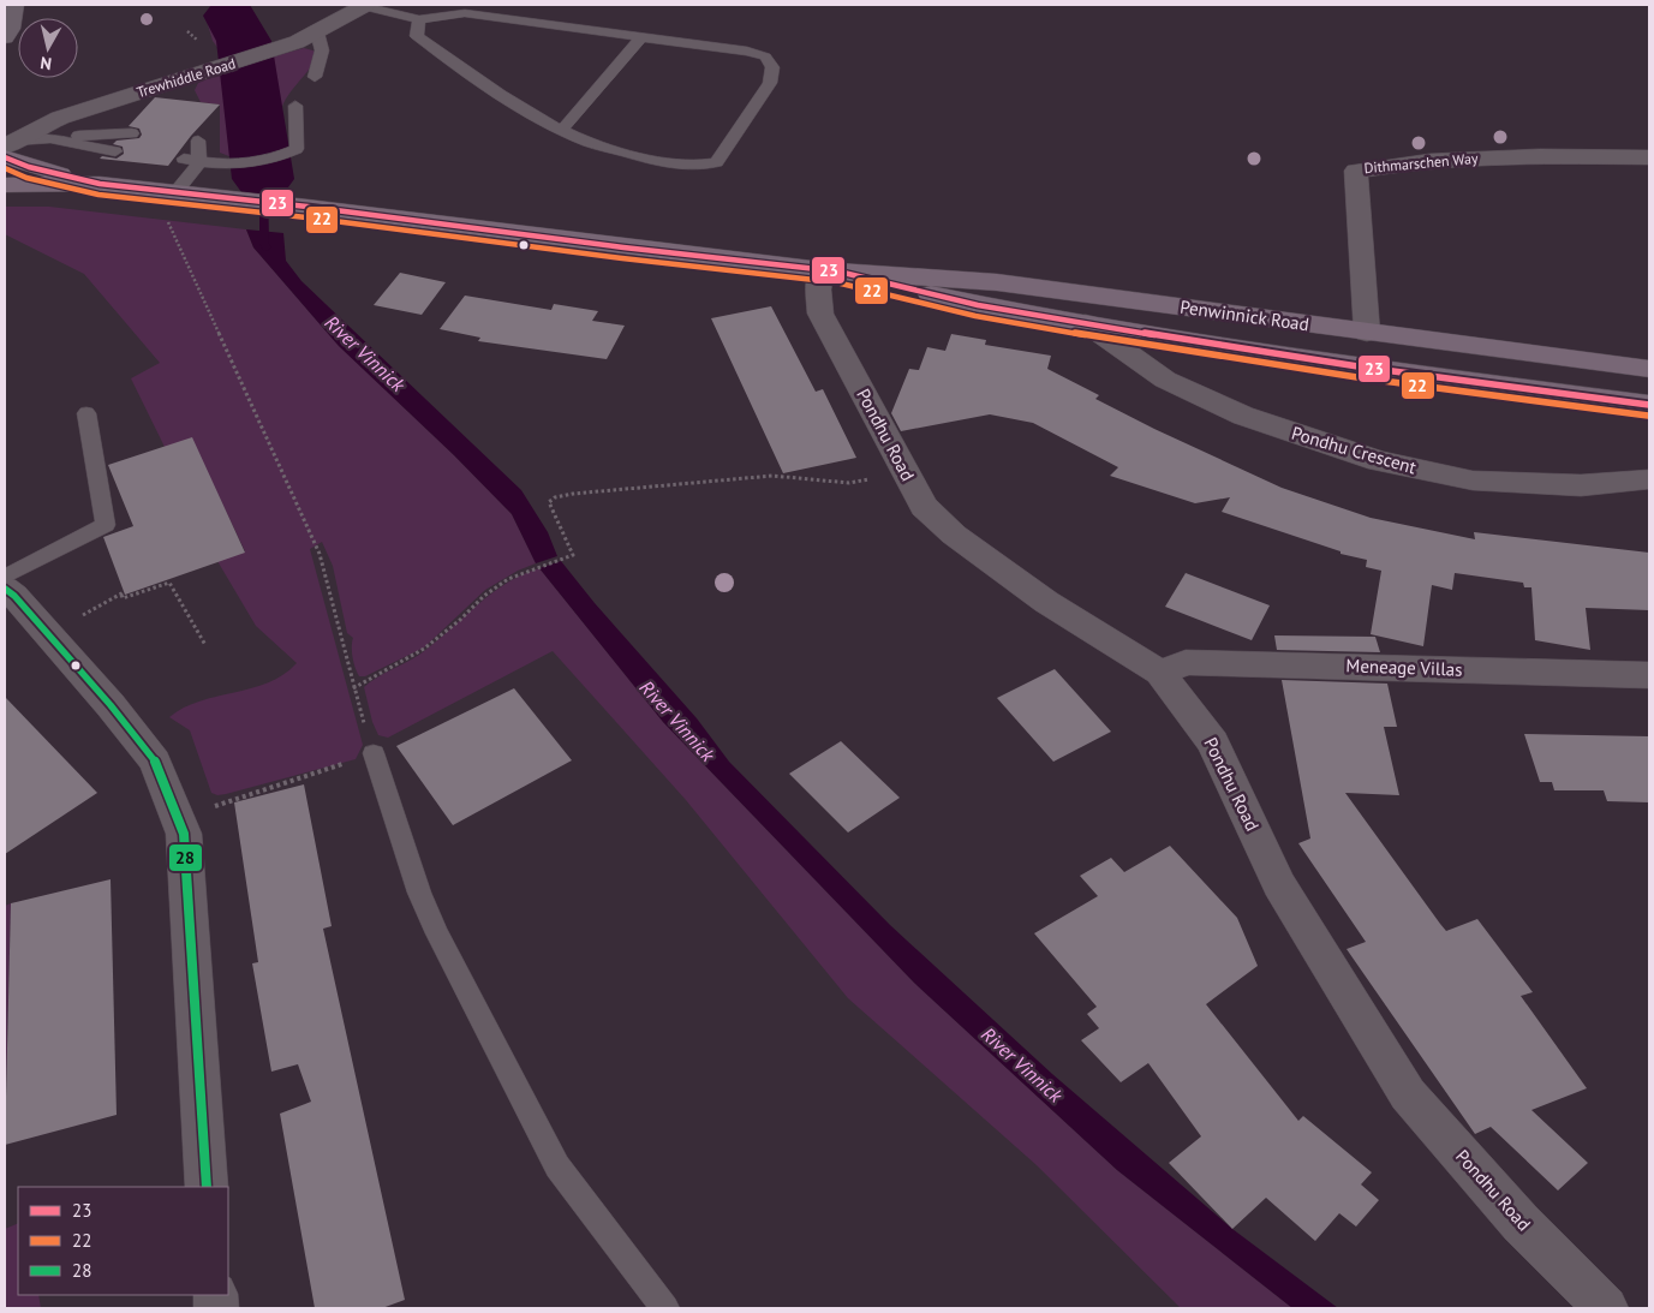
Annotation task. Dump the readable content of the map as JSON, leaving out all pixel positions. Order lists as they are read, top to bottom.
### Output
{
  "streets": {
    "highway": ["Penwinnick Road"],
    "street": [
      "Trewhiddle Road",
      "Dithmarschen Way",
      "Pondhu Road",
      "Pondhu Crescent",
      "Meneage Villas"
    ]
  },
  "crossings": [
    ["Dithmarschen Way", "Penwinnick Road"],
    ["Penwinnick Road", "Pondhu Road"],
    ["Penwinnick Road", "Pondhu Crescent"],
    ["Pondhu Road", "Meneage Villas"]
  ],
  "water": ["River Vinnick"],
  "lines": ["transit line 23", "transit line 22", "transit line 28"],
  "legend": ["23", "22", "28"],
  "north": "bottom"
}
